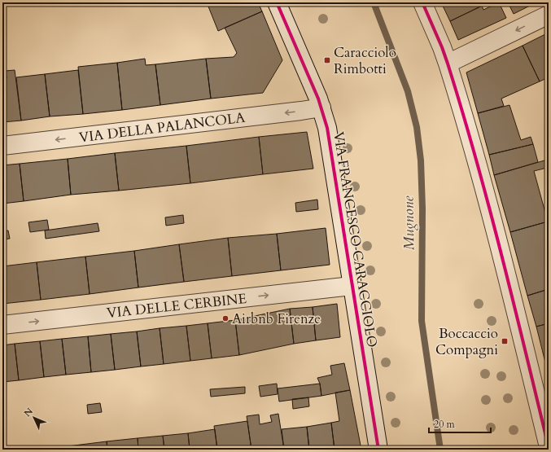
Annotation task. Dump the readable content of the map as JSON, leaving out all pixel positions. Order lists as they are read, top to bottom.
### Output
{
  "streets": {
    "street": ["VIA DELLA PALANCOLA", "VIA FRANCESCO CARACCIOLO", "VIA DELLE CERBINE"]
  },
  "crossings": [
    ["VIA DELLA PALANCOLA", "VIA FRANCESCO CARACCIOLO"],
    ["VIA FRANCESCO CARACCIOLO", "VIA DELLE CERBINE"]
  ],
  "one_way": ["VIA DELLA PALANCOLA", "VIA DELLE CERBINE"],
  "water": ["Mugnone"],
  "places": {
    "transit": ["Caracciolo Rimbotti", "Boccaccio Compagni"],
    "other": ["Airbnb Firenze"]
  },
  "scale_bar": "20 m",
  "north": "top left"
}
